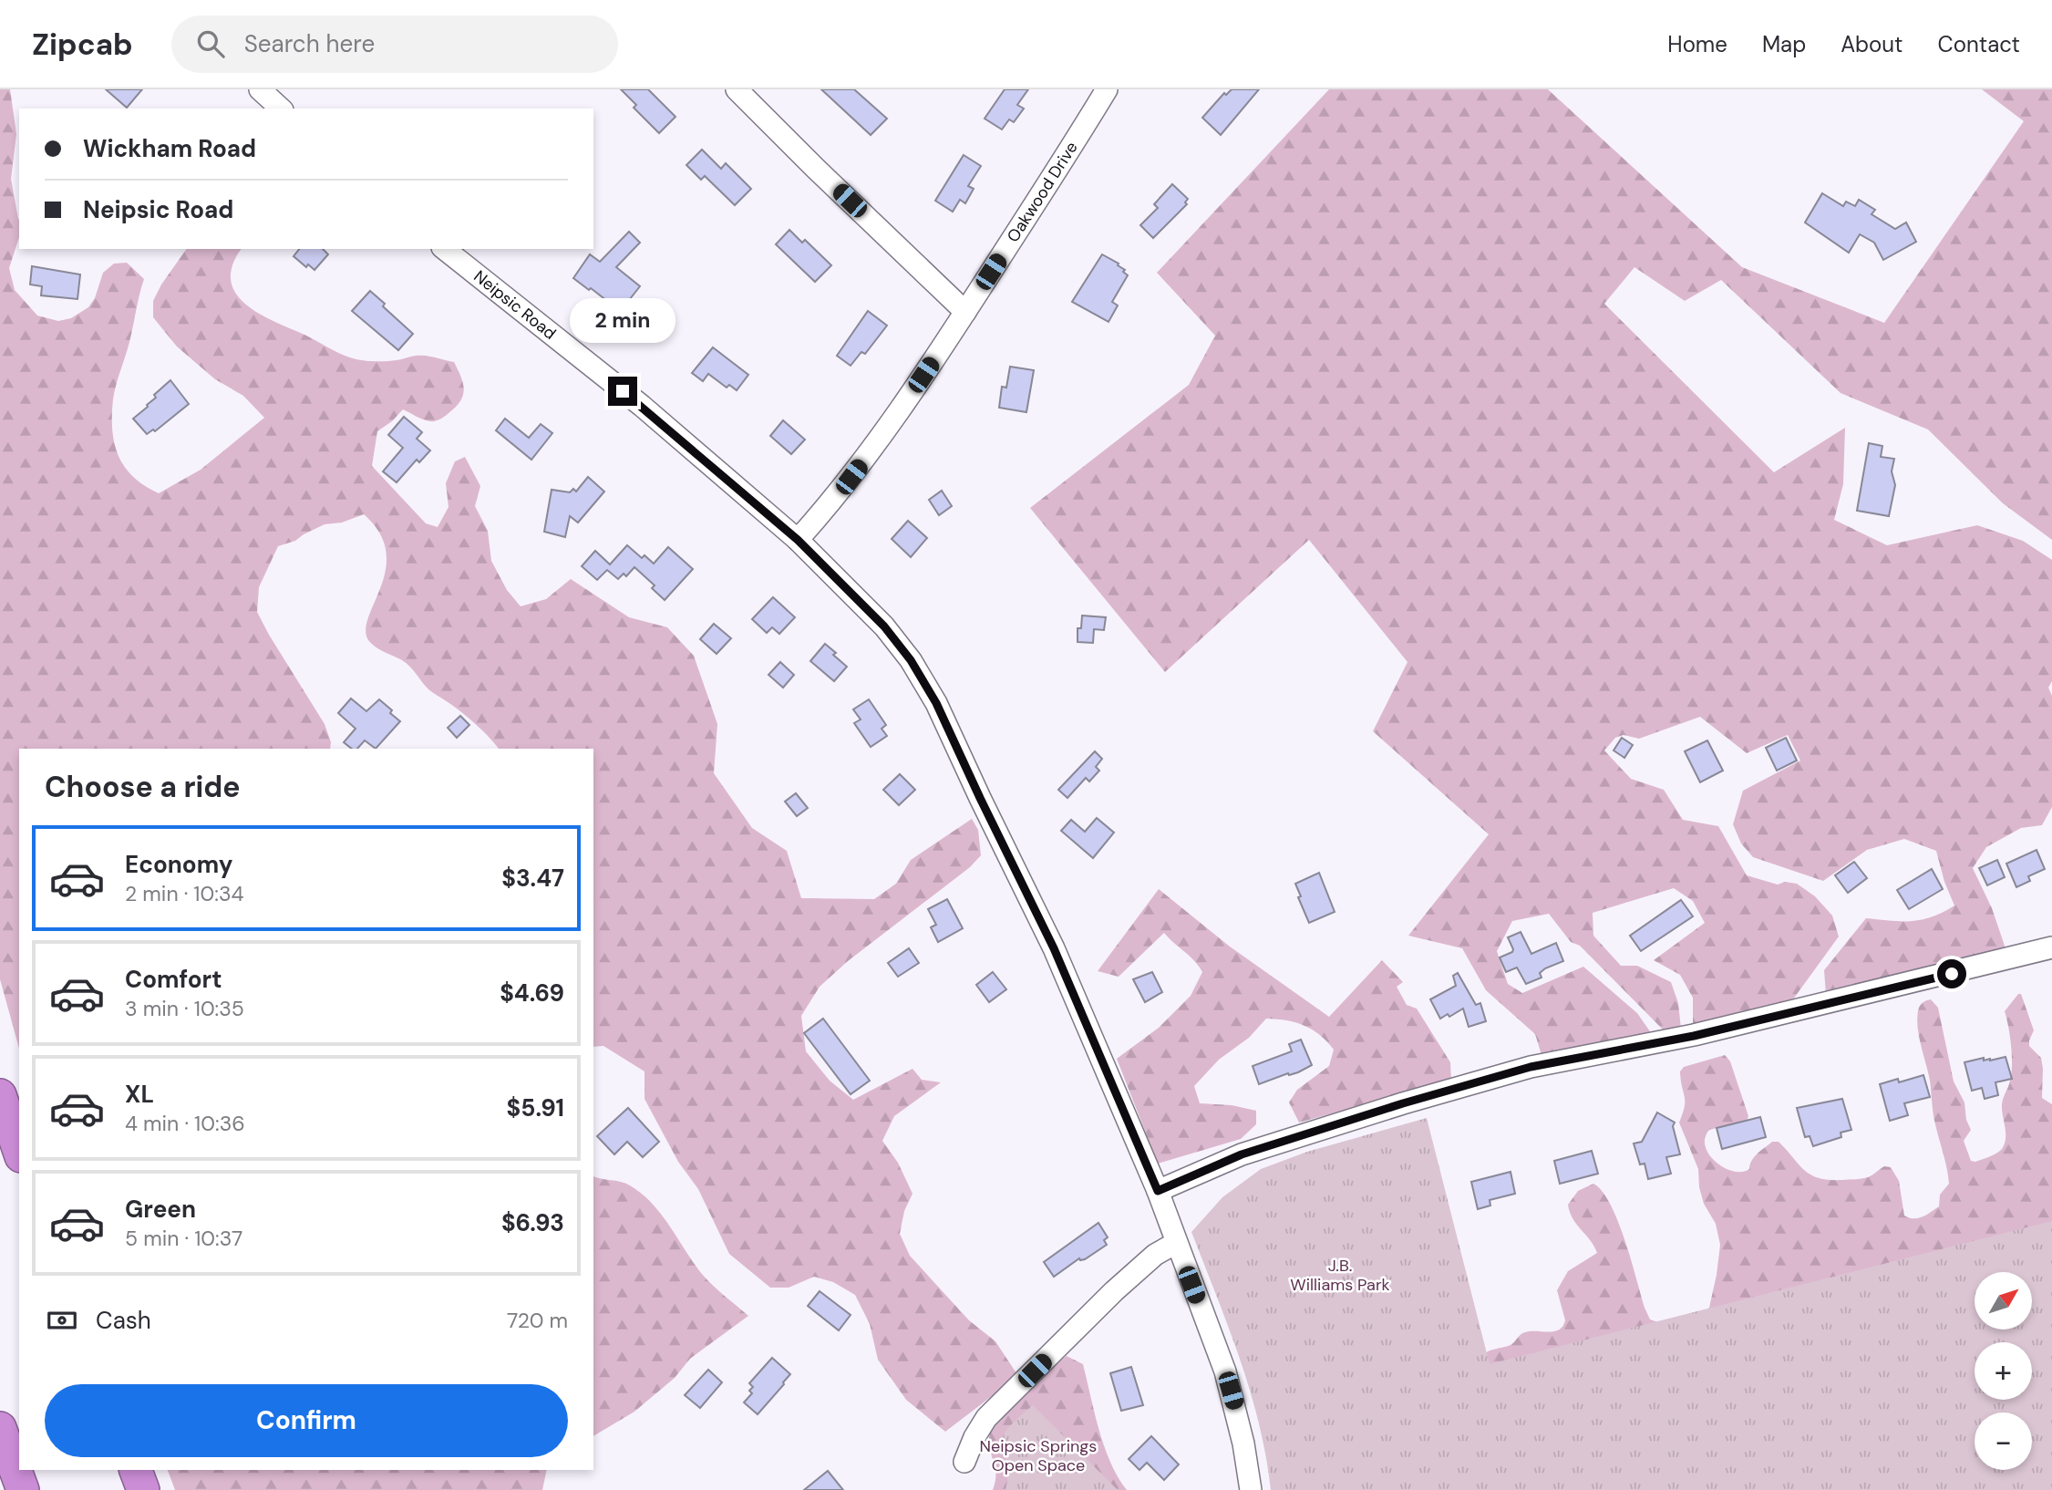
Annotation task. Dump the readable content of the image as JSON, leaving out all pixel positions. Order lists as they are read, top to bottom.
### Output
{
  "streets": {
    "street": ["Oakwood Drive", "Neipsic Road"]
  },
  "crossings": [
    ["Oakwood Drive", "Neipsic Road"]
  ],
  "parks": ["J.B. Williams Park", "Neipsic Springs Open Space"],
  "north": "top right",
  "page": {
    "header": "Zipcab",
    "search": "Search here",
    "nav": [
      "Home",
      "Map",
      "About",
      "Contact"
    ],
    "banner": ["Wickham Road", "Neipsic Road"],
    "bubble": "2 min",
    "heading": "Choose a ride",
    "list": [
      {
        "name": "Economy",
        "note": "2 min · 10:34",
        "value": "$3.47"
      },
      {
        "name": "Comfort",
        "note": "3 min · 10:35",
        "value": "$4.69"
      },
      {
        "name": "XL",
        "note": "4 min · 10:36",
        "value": "$5.91"
      },
      {
        "name": "Green",
        "note": "5 min · 10:37",
        "value": "$6.93"
      }
    ],
    "map_buttons": ["+", "−"],
    "pay": ["Cash", "720 m"],
    "buttons": "Confirm"
  }
}
